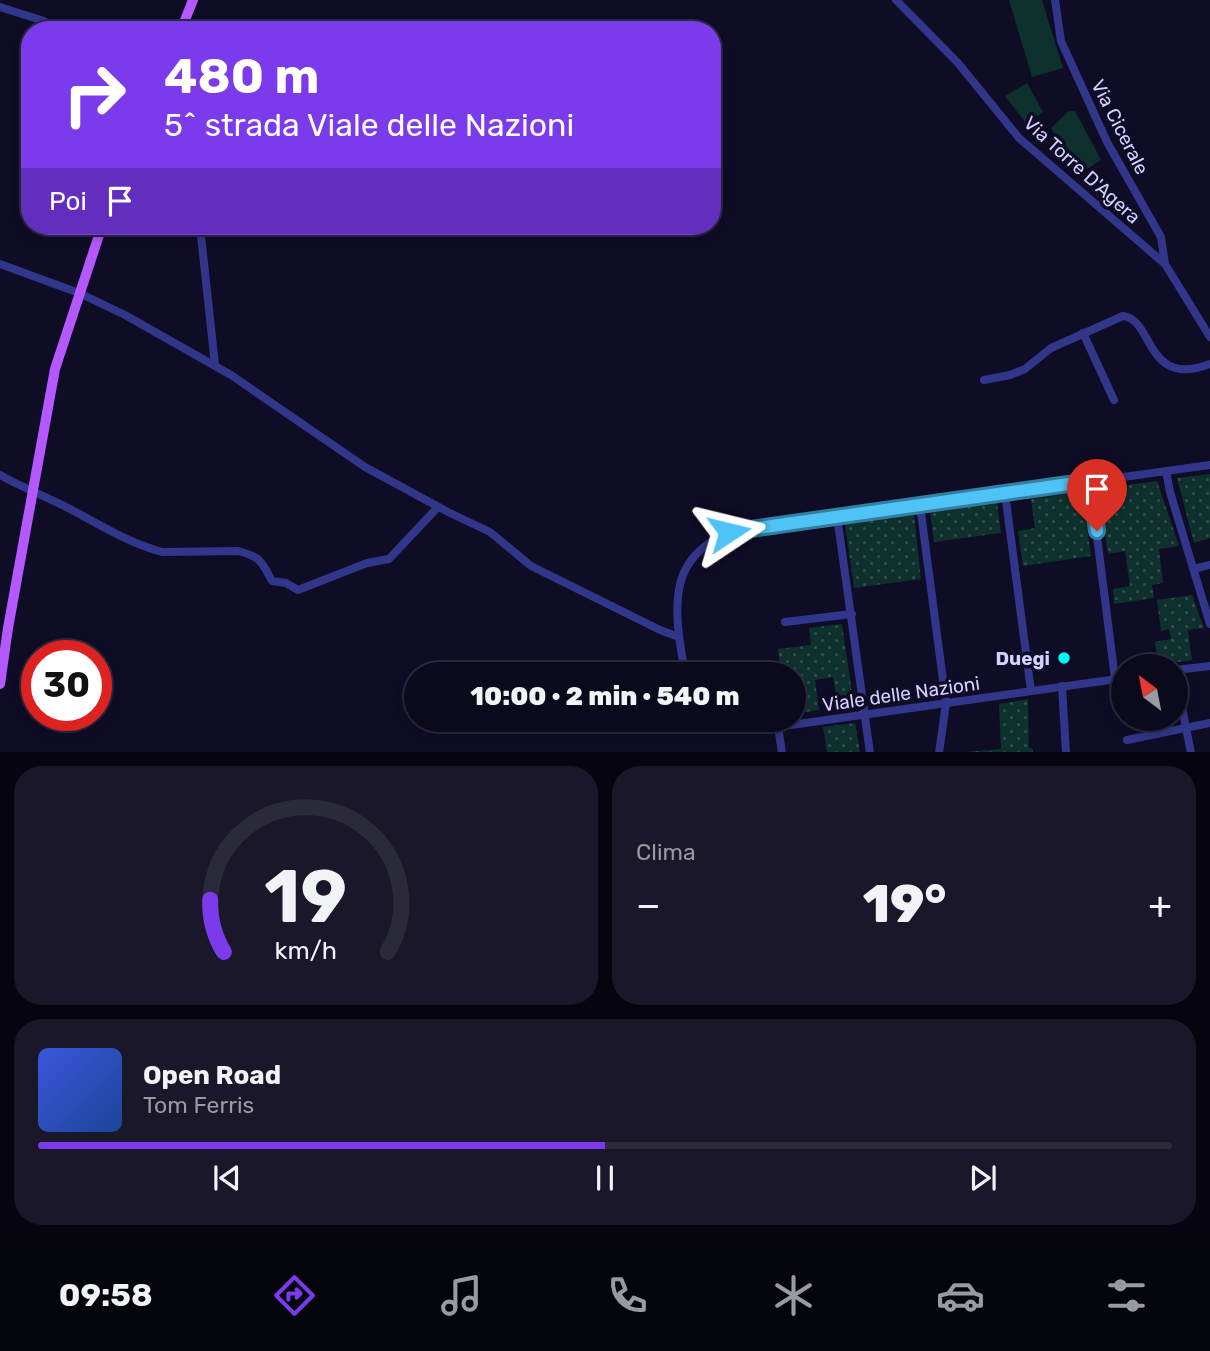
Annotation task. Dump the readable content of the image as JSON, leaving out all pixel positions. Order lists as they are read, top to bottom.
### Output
{
  "streets": {
    "street": ["Via Cicerale", "Via Torre D'Agera", "Viale delle Nazioni"]
  },
  "crossings": [
    ["Via Cicerale", "Via Torre D'Agera"]
  ],
  "places": ["Duegi"],
  "north": "top left",
  "page": {
    "turn": ["480 m", "5^ strada Viale delle Nazioni"],
    "then": "Poi",
    "limit": "30",
    "trip": "10:00 · 2 min · 540 m",
    "tile": "Clima",
    "heat": ["−", "19°", "+"],
    "song": ["Open Road", "Tom Ferris"],
    "tabs": "09:58",
    "gauge": ["19", "km/h"]
  }
}
